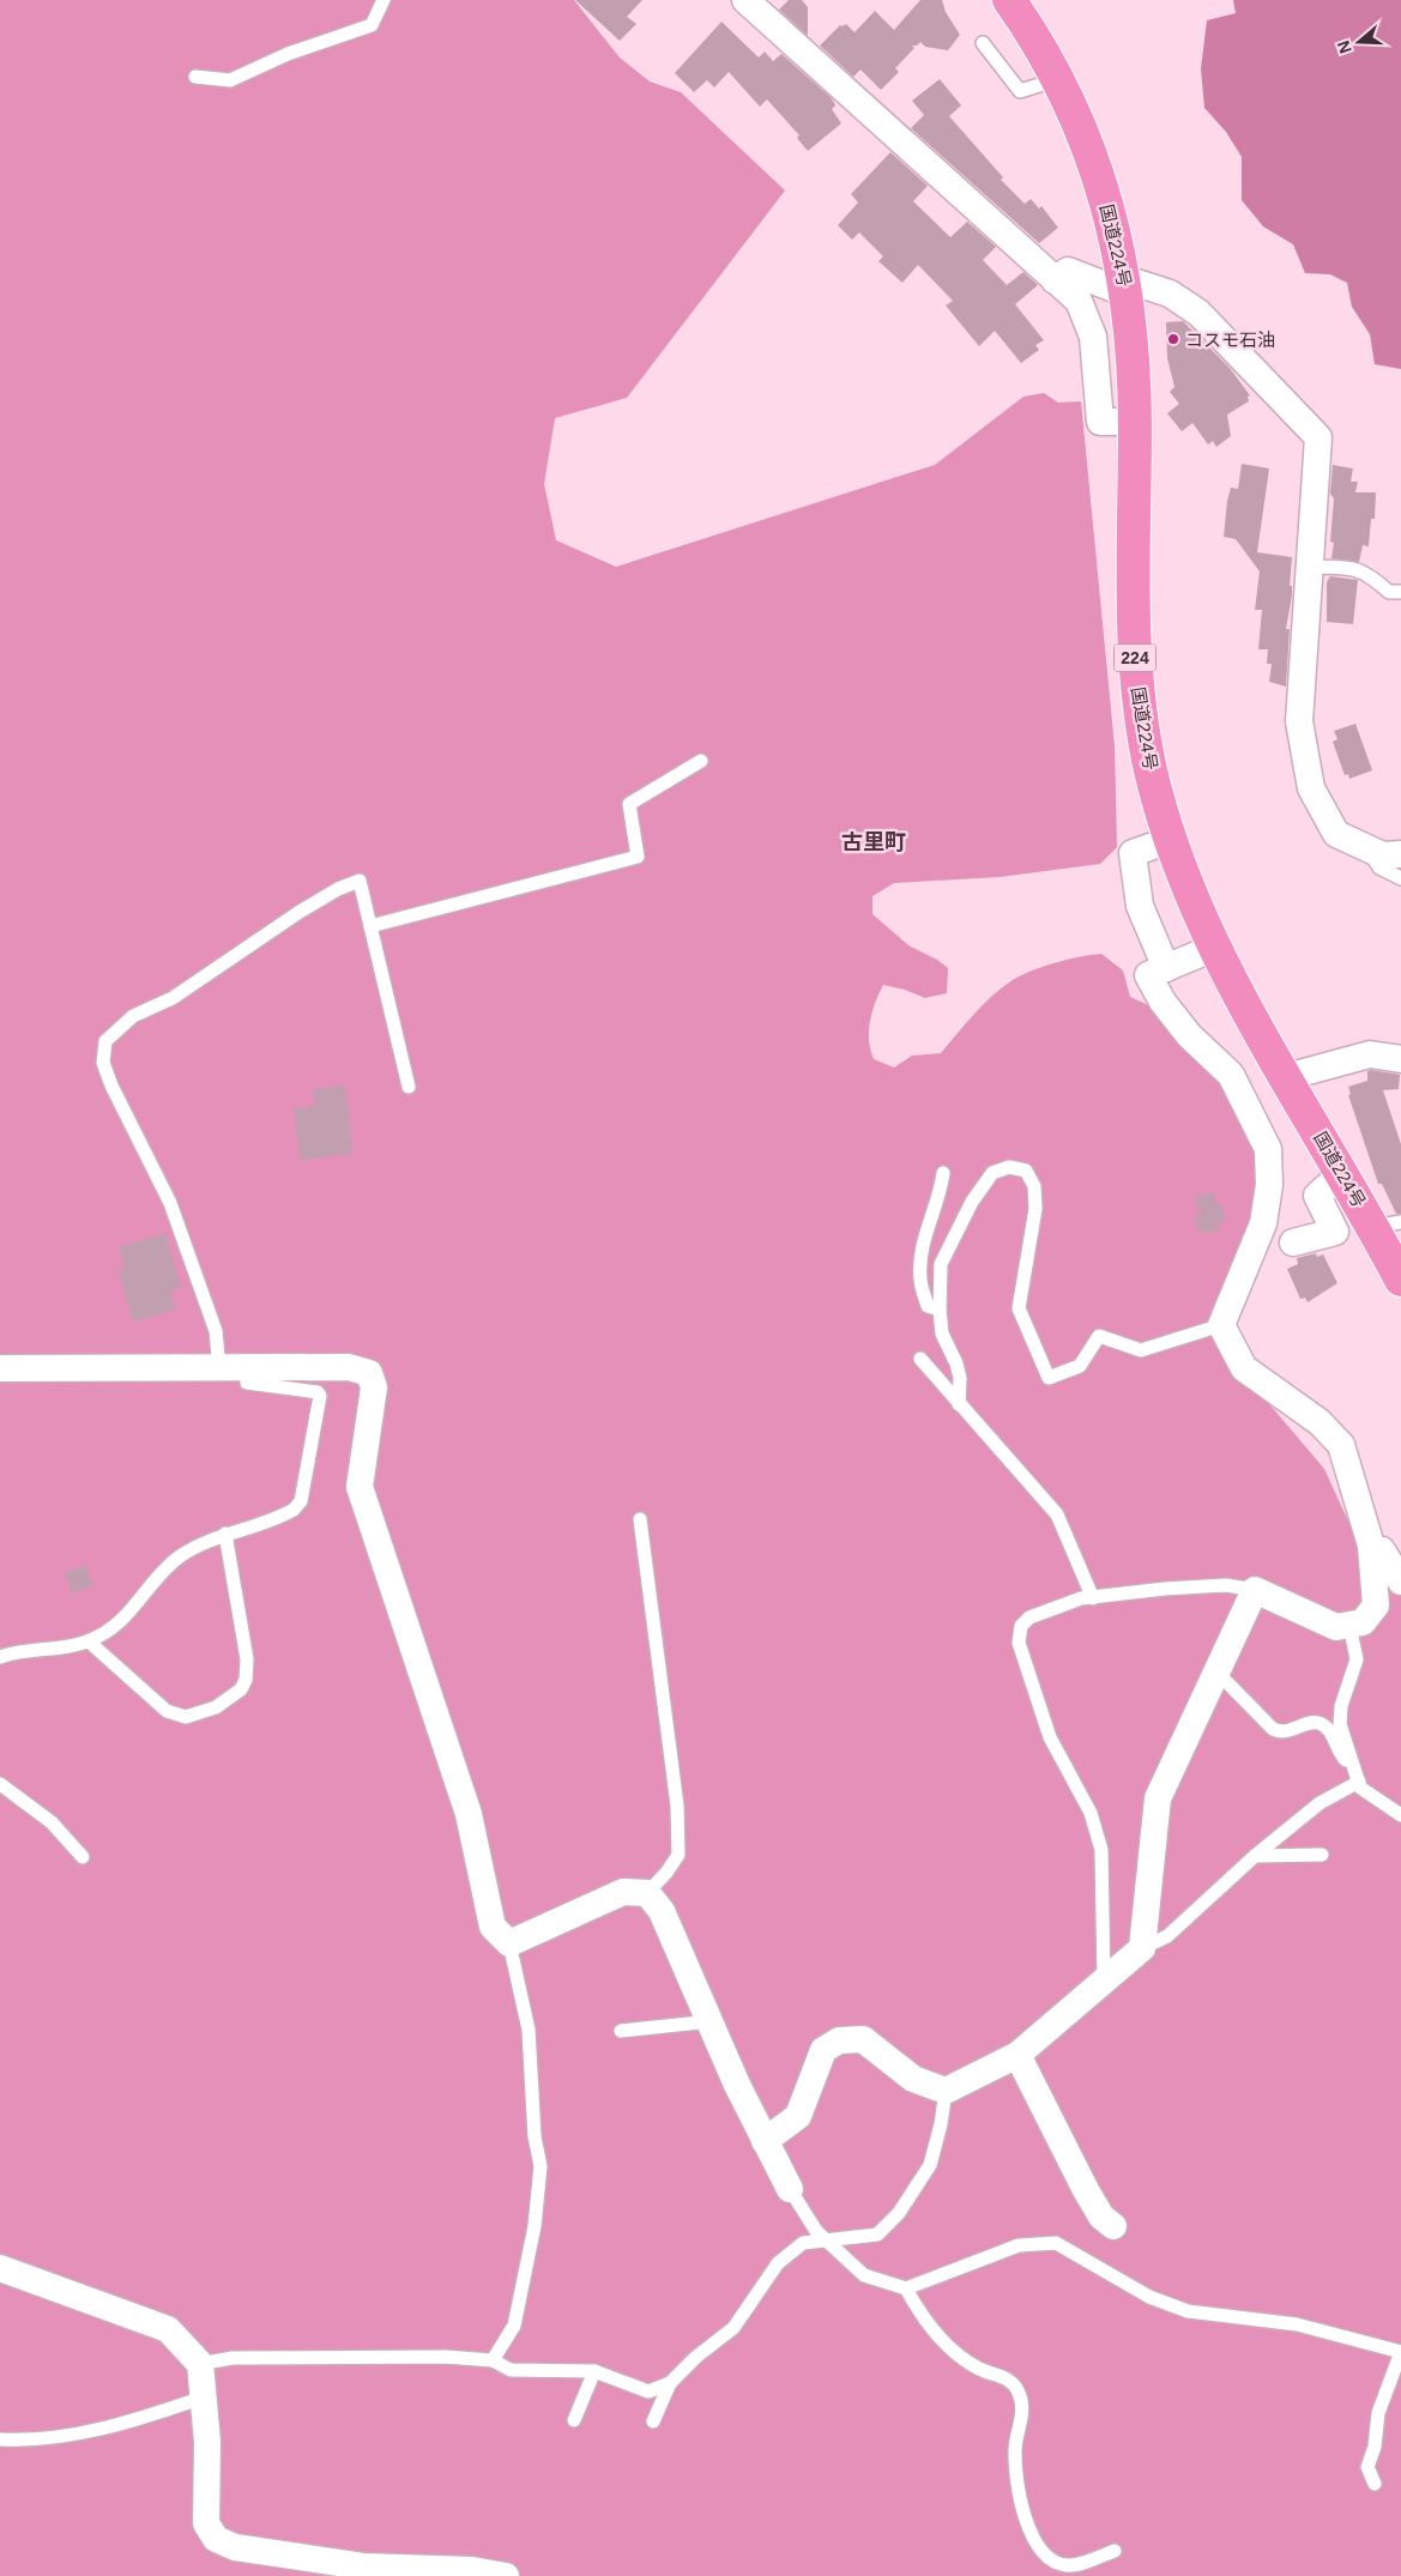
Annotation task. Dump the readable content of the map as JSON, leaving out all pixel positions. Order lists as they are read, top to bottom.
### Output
{
  "streets": {
    "highway": ["国道224号", "224"]
  },
  "districts": ["古里町"],
  "places": ["コスモ石油"],
  "north": "left"
}
